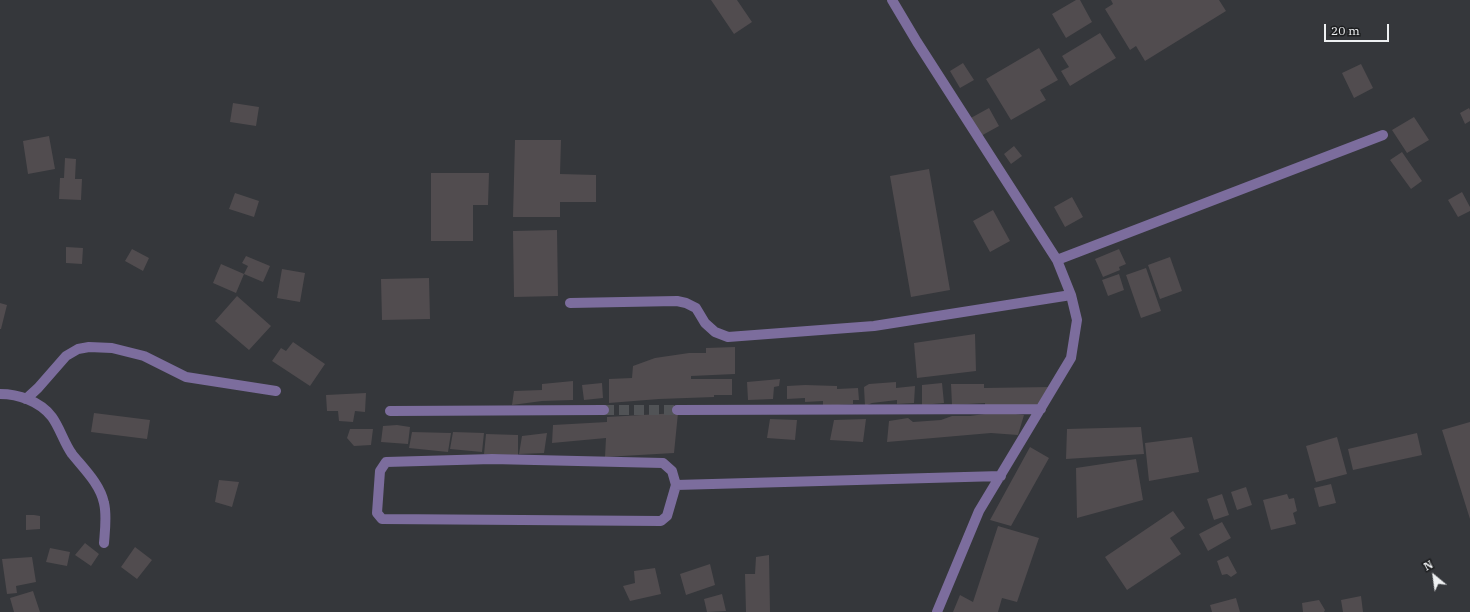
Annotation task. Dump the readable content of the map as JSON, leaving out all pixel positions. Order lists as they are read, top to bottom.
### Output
{
  "scale_bar": "20 m",
  "north": "top left"
}
